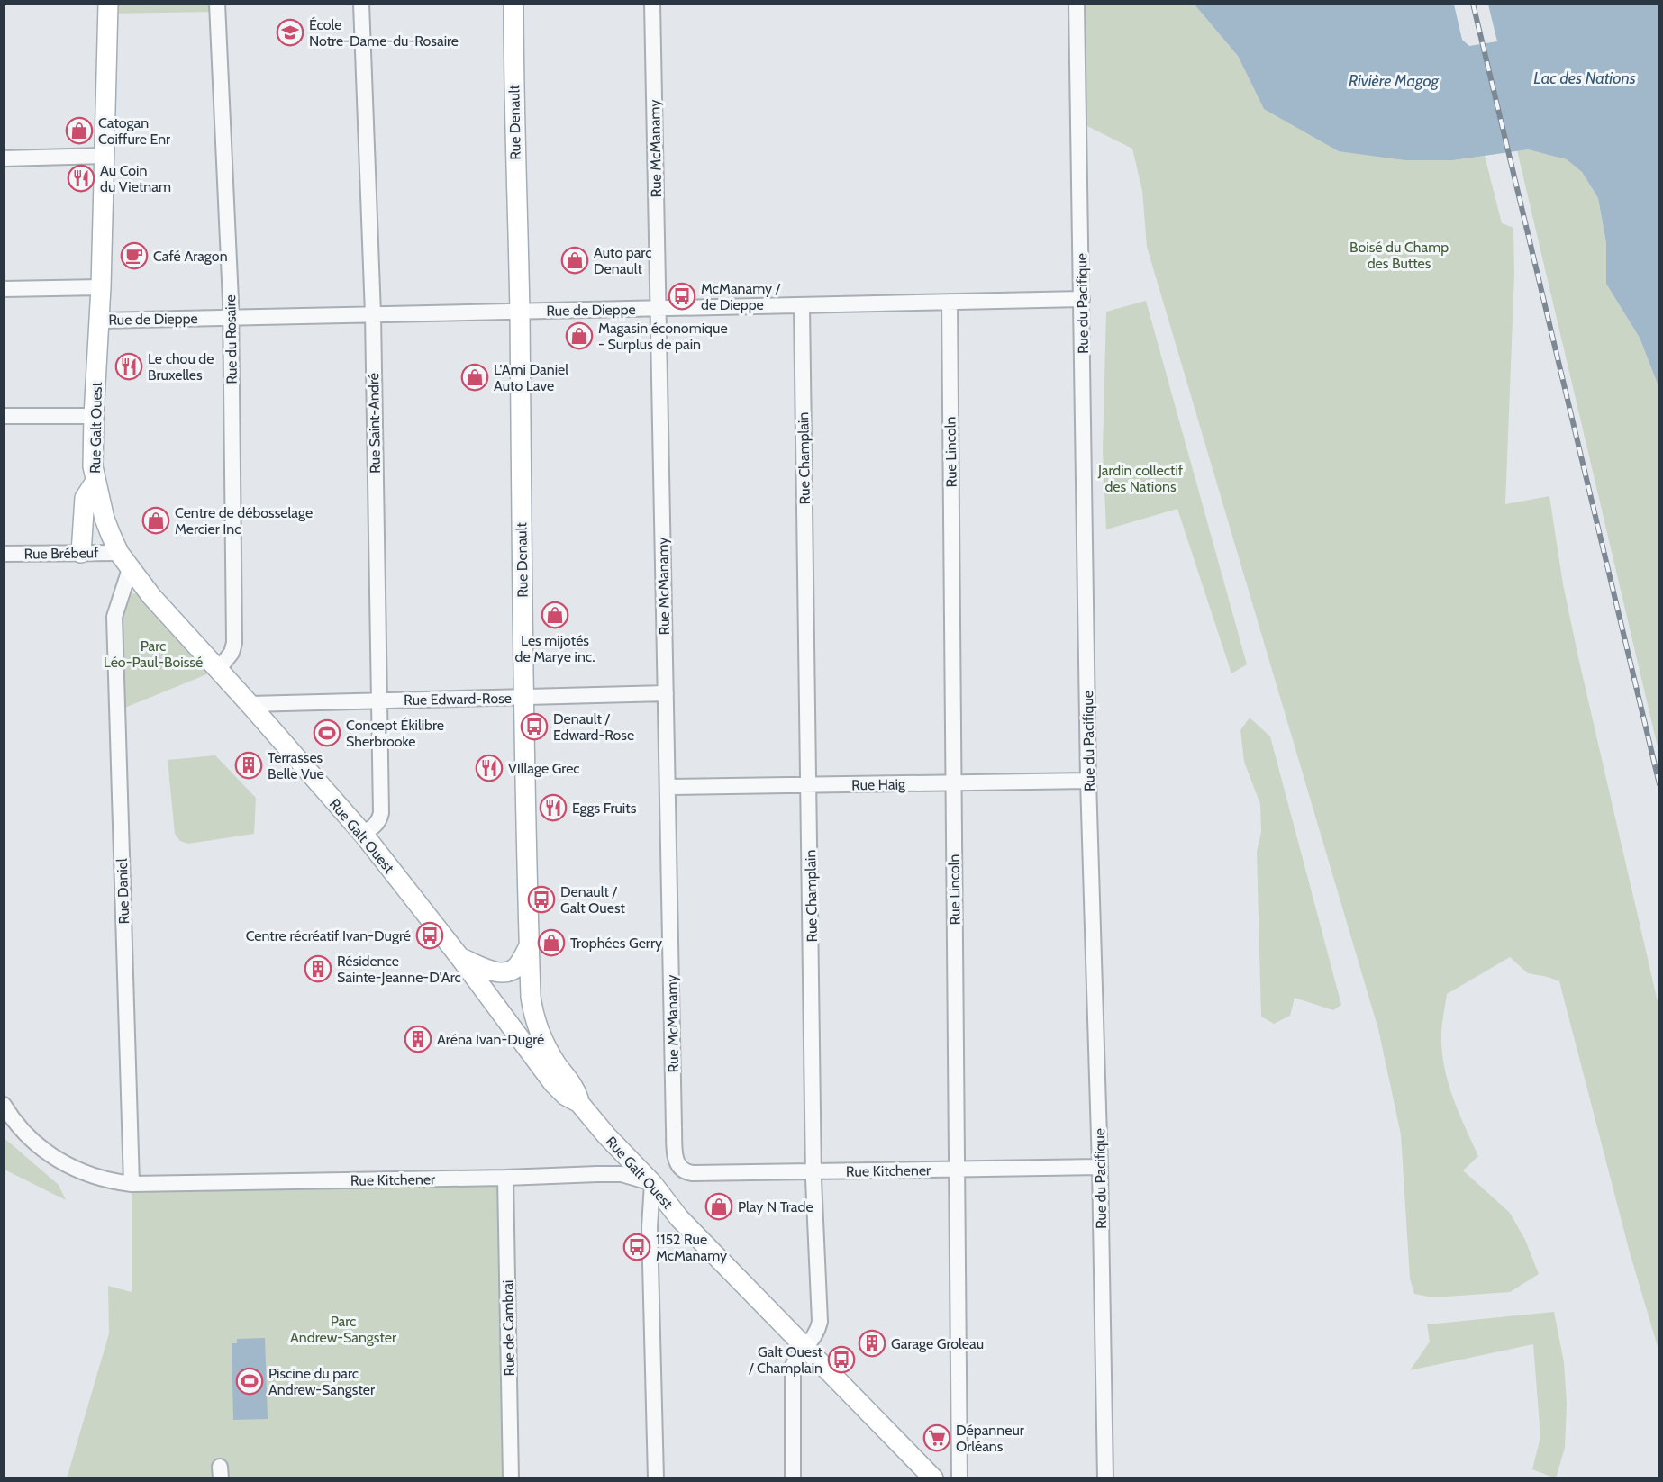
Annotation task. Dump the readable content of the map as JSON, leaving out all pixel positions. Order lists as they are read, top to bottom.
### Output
{
  "streets": {
    "main road": ["Rue Denault", "Rue Galt Ouest"],
    "street": [
      "Rue McManamy",
      "Rue du Pacifique",
      "Rue de Dieppe",
      "Rue du Rosaire",
      "Rue Saint-André",
      "Rue Lincoln",
      "Rue Champlain",
      "Rue Brébeuf",
      "Rue Edward-Rose",
      "Rue Haig",
      "Rue Daniel",
      "Rue Kitchener",
      "Rue de Cambrai"
    ]
  },
  "crossings": [
    ["Rue Denault", "Rue de Dieppe"],
    ["Rue Denault", "Rue Galt Ouest"],
    ["Rue Denault", "Rue Edward-Rose"],
    ["Rue McManamy", "Rue de Dieppe"],
    ["Rue McManamy", "Rue Edward-Rose"],
    ["Rue McManamy", "Rue Haig"],
    ["Rue McManamy", "Rue Kitchener"],
    ["Rue du Pacifique", "Rue de Dieppe"],
    ["Rue du Pacifique", "Rue Haig"],
    ["Rue du Pacifique", "Rue Kitchener"],
    ["Rue de Dieppe", "Rue du Rosaire"],
    ["Rue de Dieppe", "Rue Saint-André"],
    ["Rue de Dieppe", "Rue Galt Ouest"],
    ["Rue de Dieppe", "Rue Lincoln"],
    ["Rue de Dieppe", "Rue Champlain"],
    ["Rue du Rosaire", "Rue Galt Ouest"],
    ["Rue Saint-André", "Rue Galt Ouest"],
    ["Rue Saint-André", "Rue Edward-Rose"],
    ["Rue Galt Ouest", "Rue Champlain"],
    ["Rue Galt Ouest", "Rue Brébeuf"],
    ["Rue Galt Ouest", "Rue Edward-Rose"],
    ["Rue Galt Ouest", "Rue Daniel"],
    ["Rue Galt Ouest", "Rue Kitchener"],
    ["Rue Lincoln", "Rue Haig"],
    ["Rue Lincoln", "Rue Kitchener"],
    ["Rue Champlain", "Rue Haig"],
    ["Rue Champlain", "Rue Kitchener"],
    ["Rue Daniel", "Rue Kitchener"],
    ["Rue Kitchener", "Rue de Cambrai"]
  ],
  "water": ["Lac des Nations", "Rivière Magog"],
  "parks": [
    "Boisé du Champ des Buttes",
    "Jardin collectif des Nations",
    "Parc Léo-Paul-Boissé",
    "Parc Andrew-Sangster"
  ],
  "places": {
    "school or university": ["École Notre-Dame-du-Rosaire"],
    "shop": [
      "Catogan Coiffure Enr",
      "Auto parc Denault",
      "Magasin économique - Surplus de pain",
      "L'Ami Daniel Auto Lave",
      "Centre de débosselage Mercier Inc",
      "Les mijotés de Marye inc.",
      "Trophées Gerry",
      "Play N Trade"
    ],
    "restaurant": [
      "Au Coin du Vietnam",
      "Le chou de Bruxelles",
      "VIllage Grec",
      "Eggs Fruits"
    ],
    "cafe": ["Café Aragon"],
    "bus stop": [
      "McManamy / de Dieppe",
      "Denault / Edward-Rose",
      "Denault / Galt Ouest",
      "Centre récréatif Ivan-Dugré",
      "1152 Rue McManamy",
      "Galt Ouest / Champlain"
    ],
    "sports": ["Concept Ékilibre Sherbrooke", "Piscine du parc Andrew-Sangster"],
    "building": [
      "Terrasses Belle Vue",
      "Résidence Sainte-Jeanne-D'Arc",
      "Aréna Ivan-Dugré",
      "Garage Groleau"
    ],
    "supermarket": ["Dépanneur Orléans"]
  }
}
